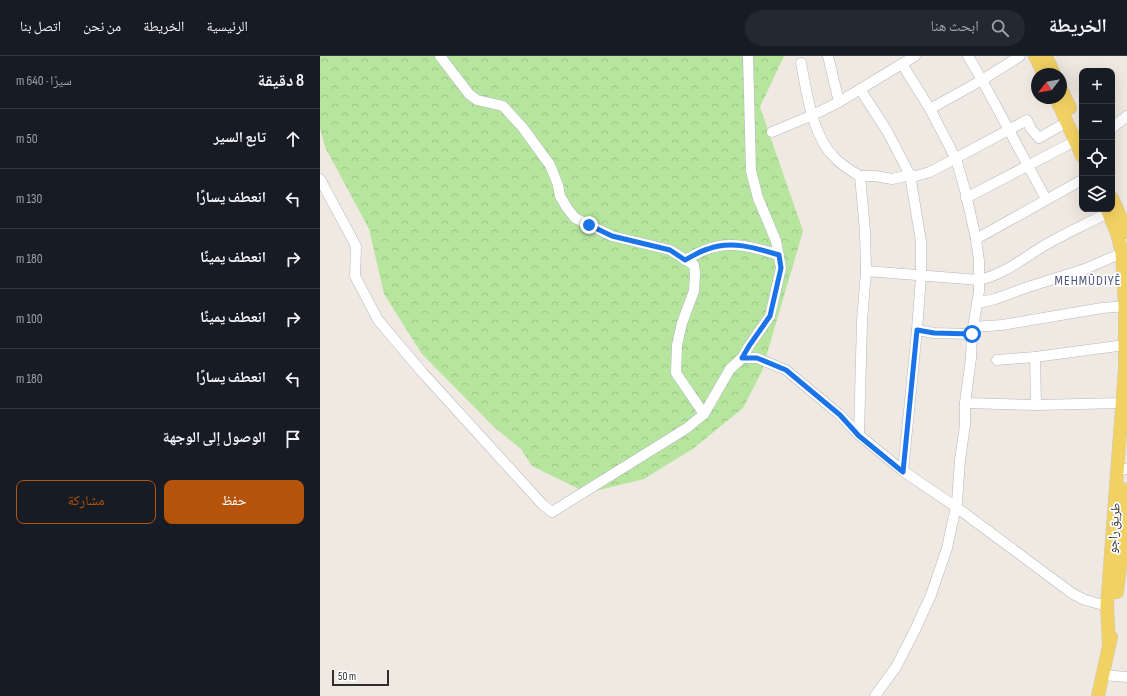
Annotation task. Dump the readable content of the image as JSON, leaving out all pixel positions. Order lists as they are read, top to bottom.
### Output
{
  "streets": {
    "main road": ["طريق راجو"]
  },
  "districts": ["MEHMÛDIYÊ"],
  "scale_bar": "50 m",
  "north": "bottom left",
  "page": {
    "header": "الخريطة",
    "search": "ابحث هنا",
    "nav": [
      "الرئيسية",
      "الخريطة",
      "من نحن",
      "اتصل بنا"
    ],
    "heading": ["8 دقيقة", "سيرًا · 640 m"],
    "map_buttons": ["+", "−"],
    "list": [
      ["تابع السير", "50 m"],
      ["انعطف يسارًا", "130 m"],
      ["انعطف يمينًا", "180 m"],
      ["انعطف يمينًا", "100 m"],
      ["انعطف يسارًا", "180 m"],
      "الوصول إلى الوجهة"
    ],
    "buttons": ["حفظ", "مشاركة"],
    "scale": "50 m"
  }
}
